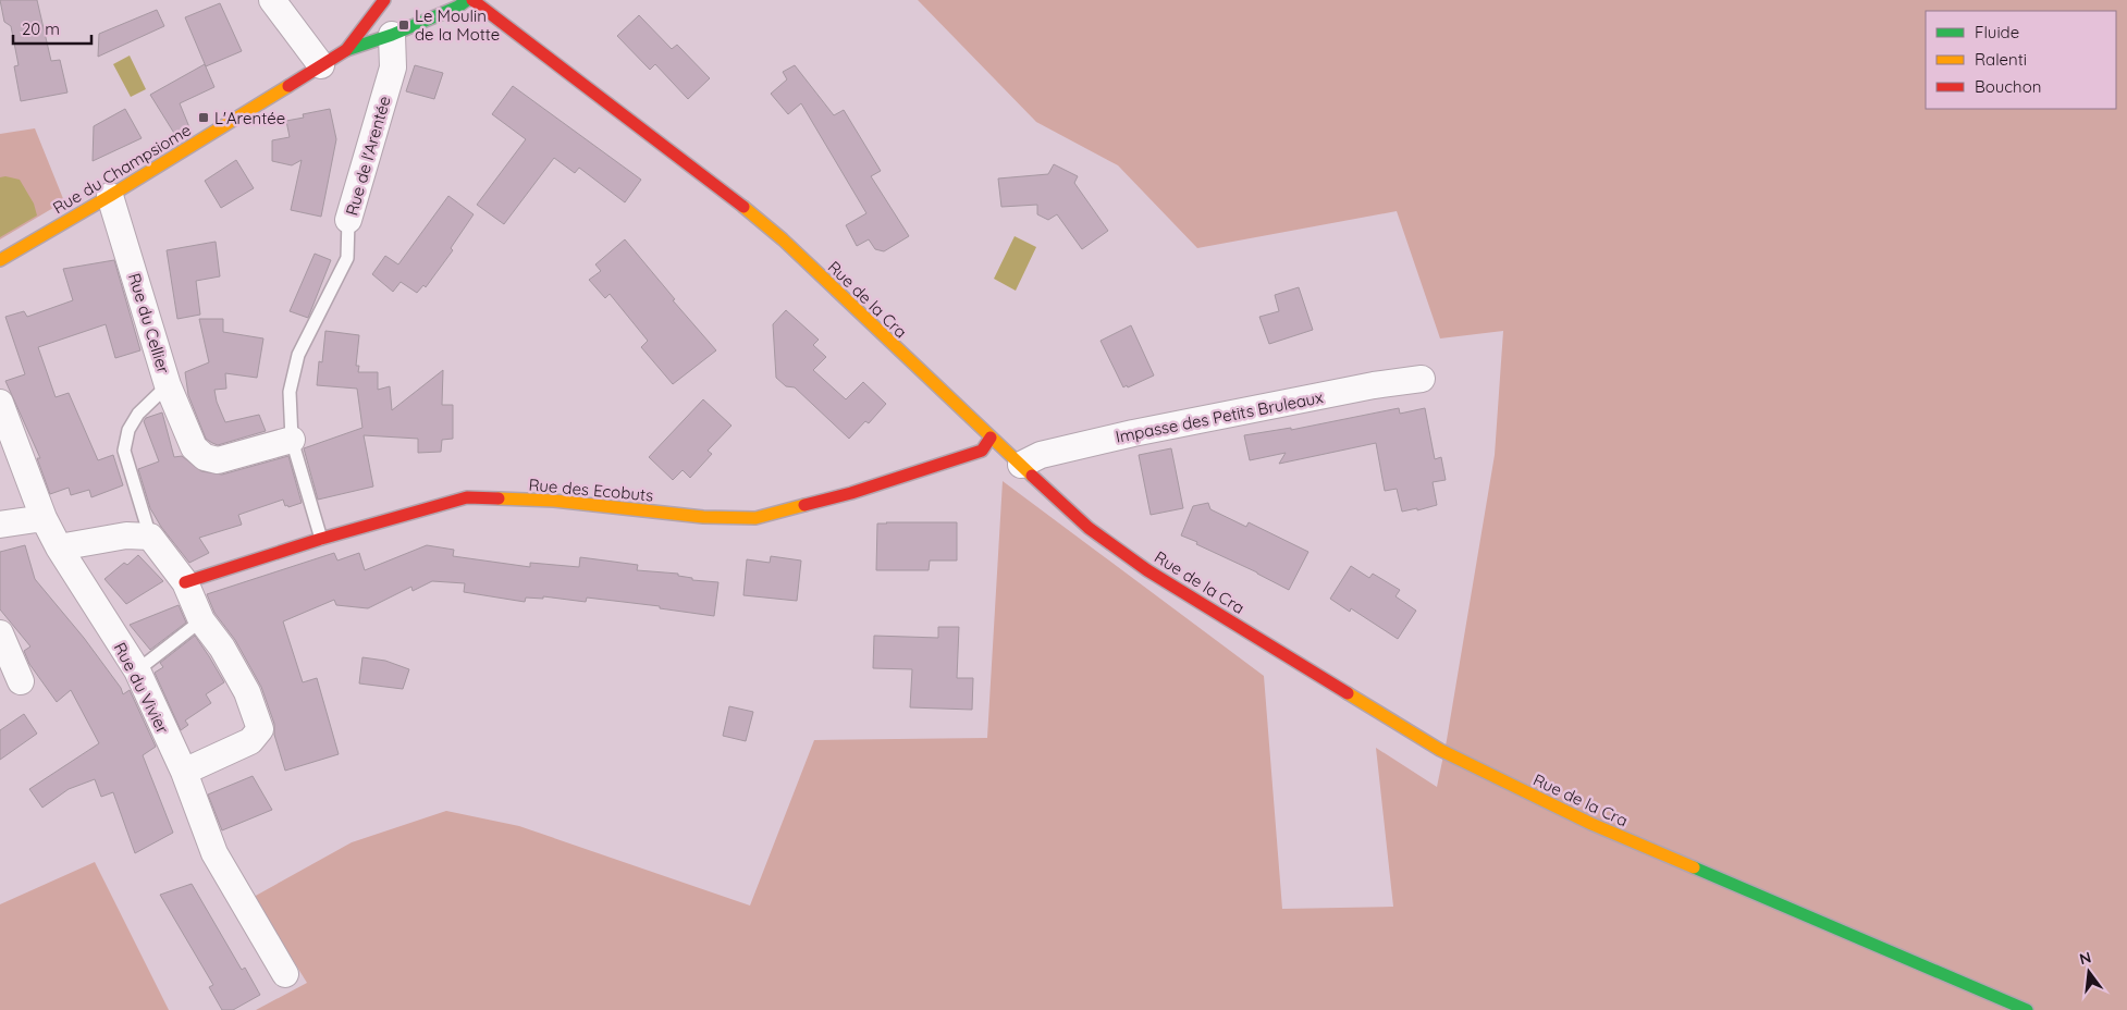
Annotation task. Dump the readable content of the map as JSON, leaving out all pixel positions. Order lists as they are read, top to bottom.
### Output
{
  "streets": {
    "street": [
      "Rue de l'Arentée",
      "Rue du Champsiome",
      "Rue de la Cra",
      "Rue du Cellier",
      "Impasse des Petits Bruleaux",
      "Rue des Ecobuts",
      "Rue du Vivier"
    ]
  },
  "crossings": [
    ["Rue de l'Arentée", "Rue du Cellier"],
    ["Rue de l'Arentée", "Rue des Ecobuts"],
    ["Rue du Champsiome", "Rue du Cellier"],
    ["Rue de la Cra", "Impasse des Petits Bruleaux"],
    ["Rue de la Cra", "Rue des Ecobuts"]
  ],
  "places": {
    "transit": ["Le Moulin de la Motte", "L'Arentée"]
  },
  "legend": ["Fluide", "Ralenti", "Bouchon"],
  "scale_bar": "20 m",
  "north": "top"
}
